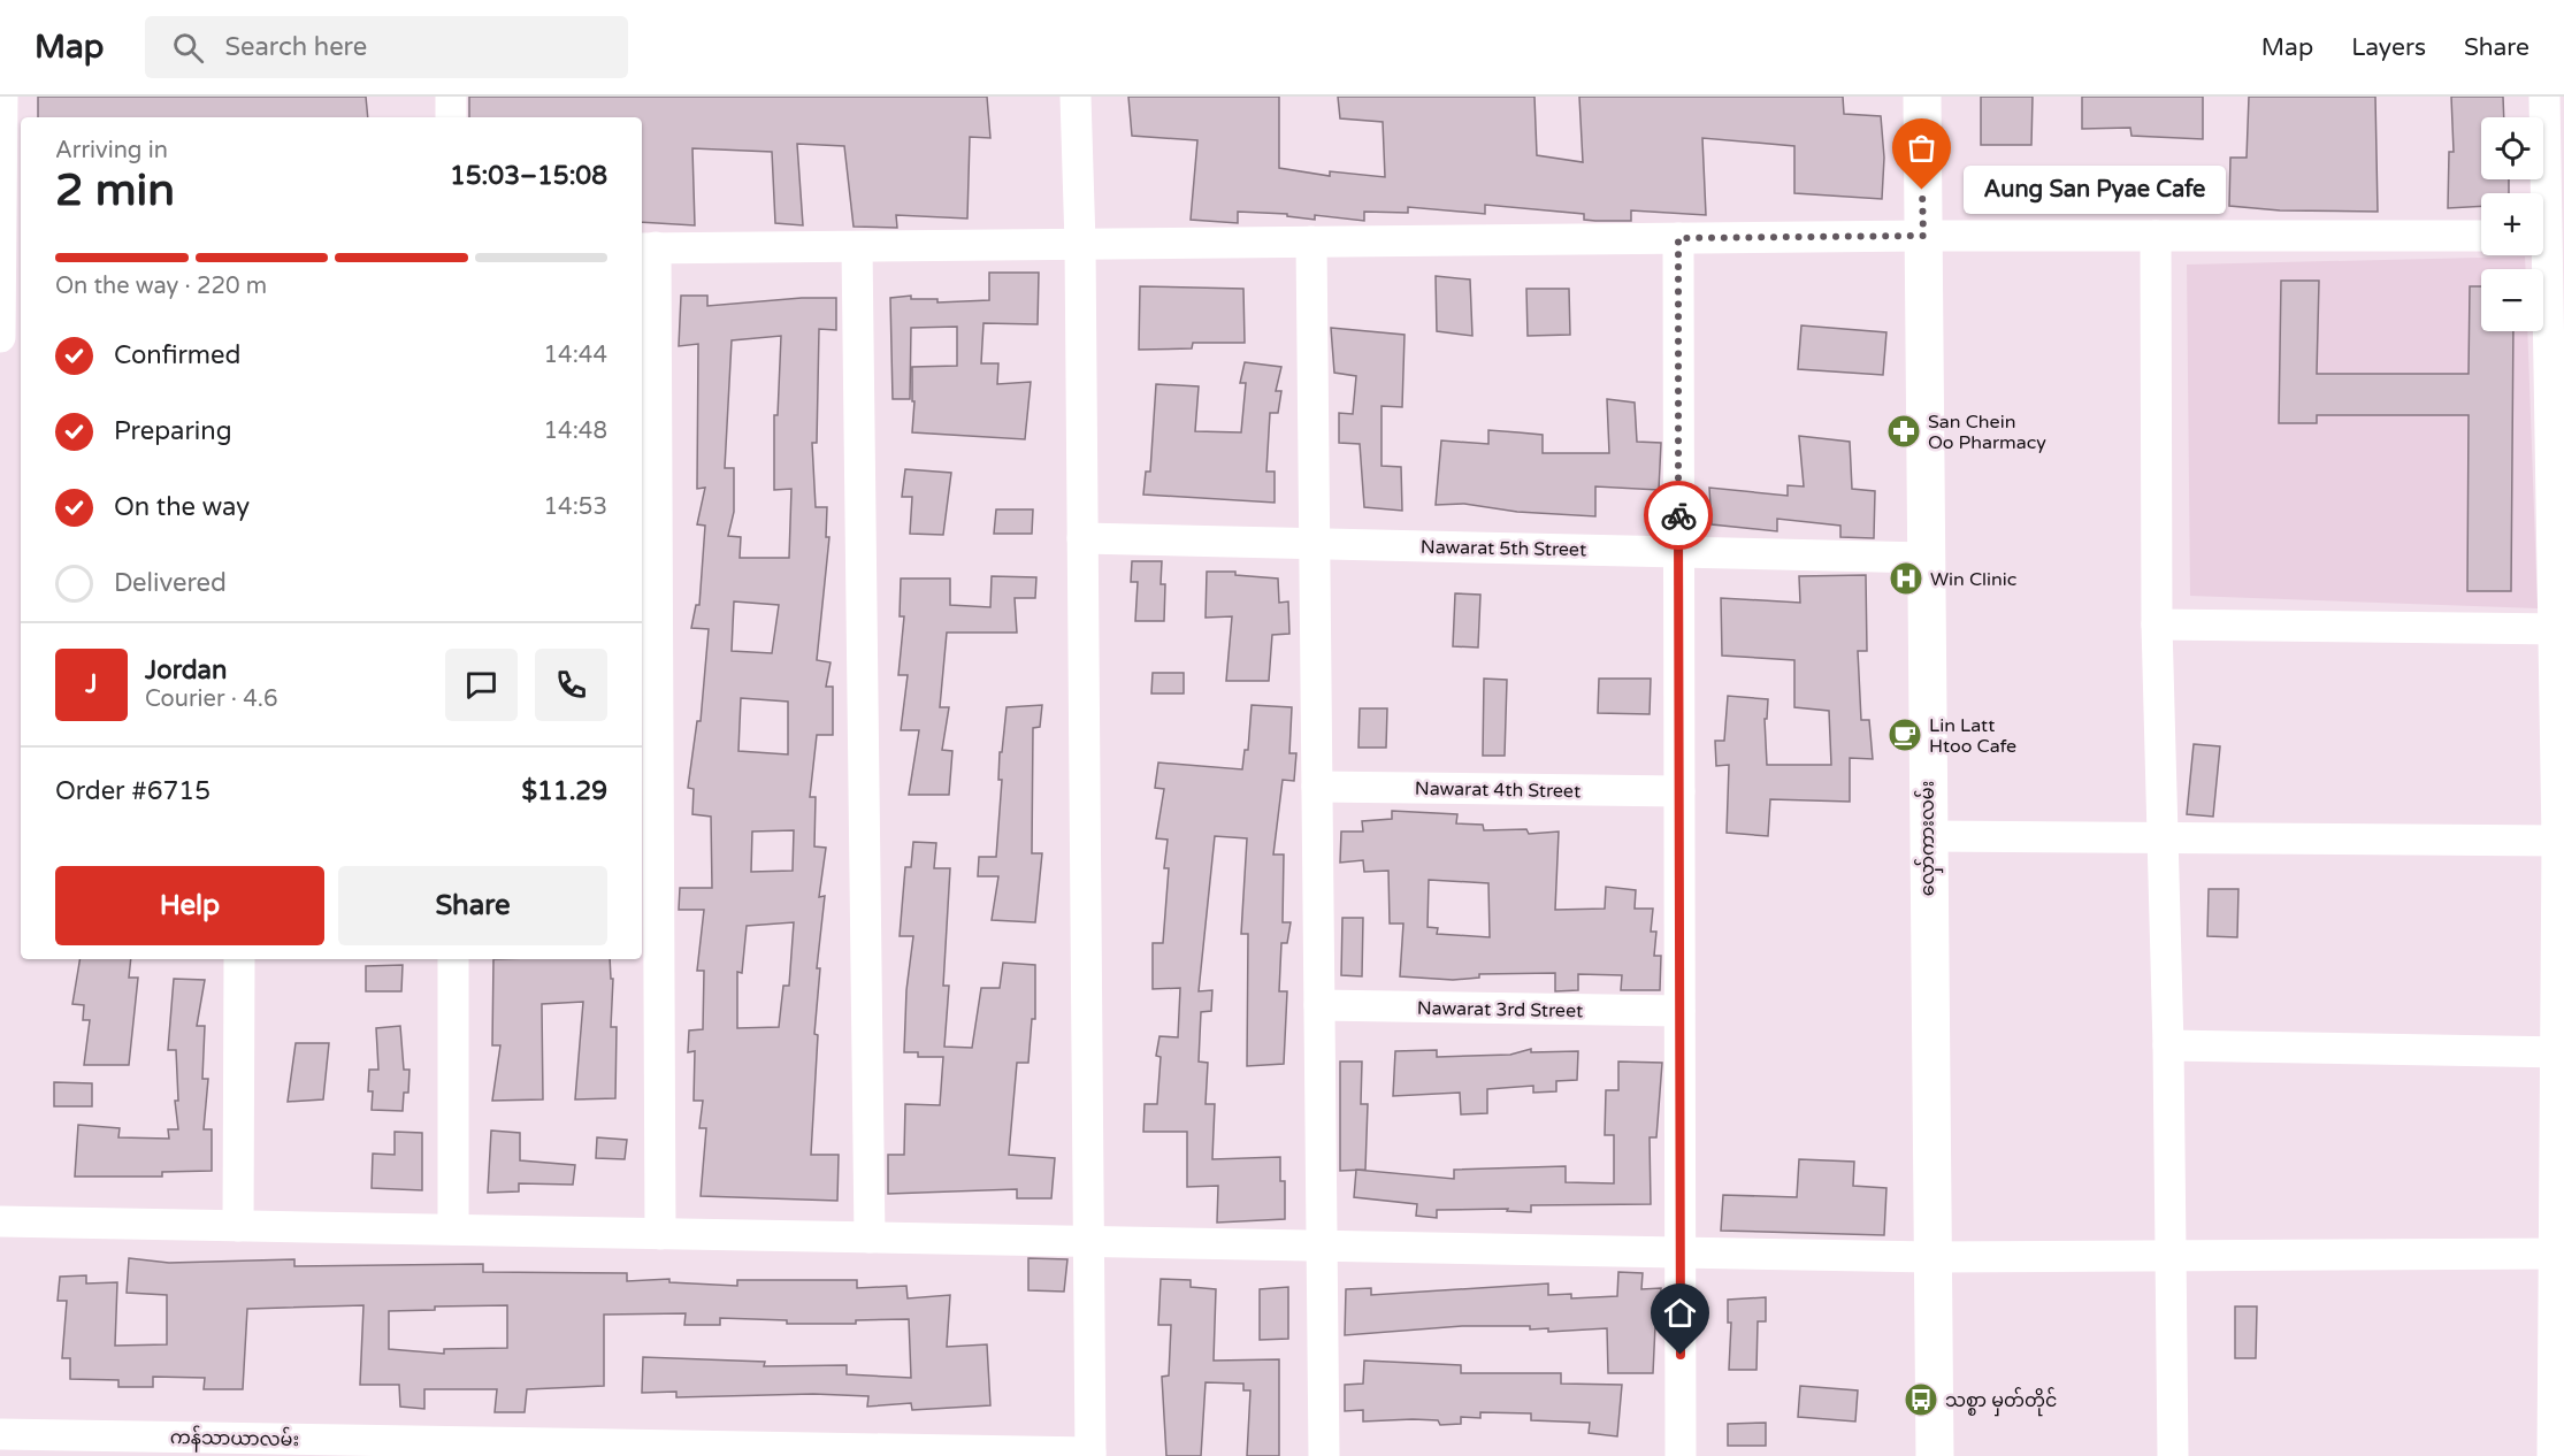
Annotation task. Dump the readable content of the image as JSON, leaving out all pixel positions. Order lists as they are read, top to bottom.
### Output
{
  "streets": {
    "main road": ["လှော်ကားလမ်း"],
    "street": [
      "Nawarat 5th Street",
      "Nawarat 4th Street",
      "Nawarat 3rd Street",
      "ကန်သာယာလမ်း"
    ]
  },
  "crossings": [
    ["Nawarat 5th Street", "လှော်ကားလမ်း"]
  ],
  "places": {
    "other": ["Aung San Pyae Cafe"],
    "pharmacy": ["San Chein Oo Pharmacy"],
    "hospital": ["Win Clinic"],
    "cafe": ["Lin Latt Htoo Cafe"],
    "bus stop": ["သစ္စာ မှတ်တိုင်"]
  },
  "page": {
    "header": "Map",
    "search": "Search here",
    "nav": ["Map", "Layers", "Share"],
    "map_buttons": ["+", "−"],
    "heading": ["2 min", "Arriving in", "15:03–15:08"],
    "panel": [
      "Jordan",
      "Courier · 4.6",
      "Order #6715",
      "$11.29"
    ],
    "bubble": "Aung San Pyae Cafe",
    "bar": "On the way · 220 m",
    "list": [
      ["Confirmed", "14:44"],
      ["Preparing", "14:48"],
      ["On the way", "14:53"],
      "Delivered"
    ],
    "round": "J",
    "buttons": ["Help", "Share"]
  }
}
